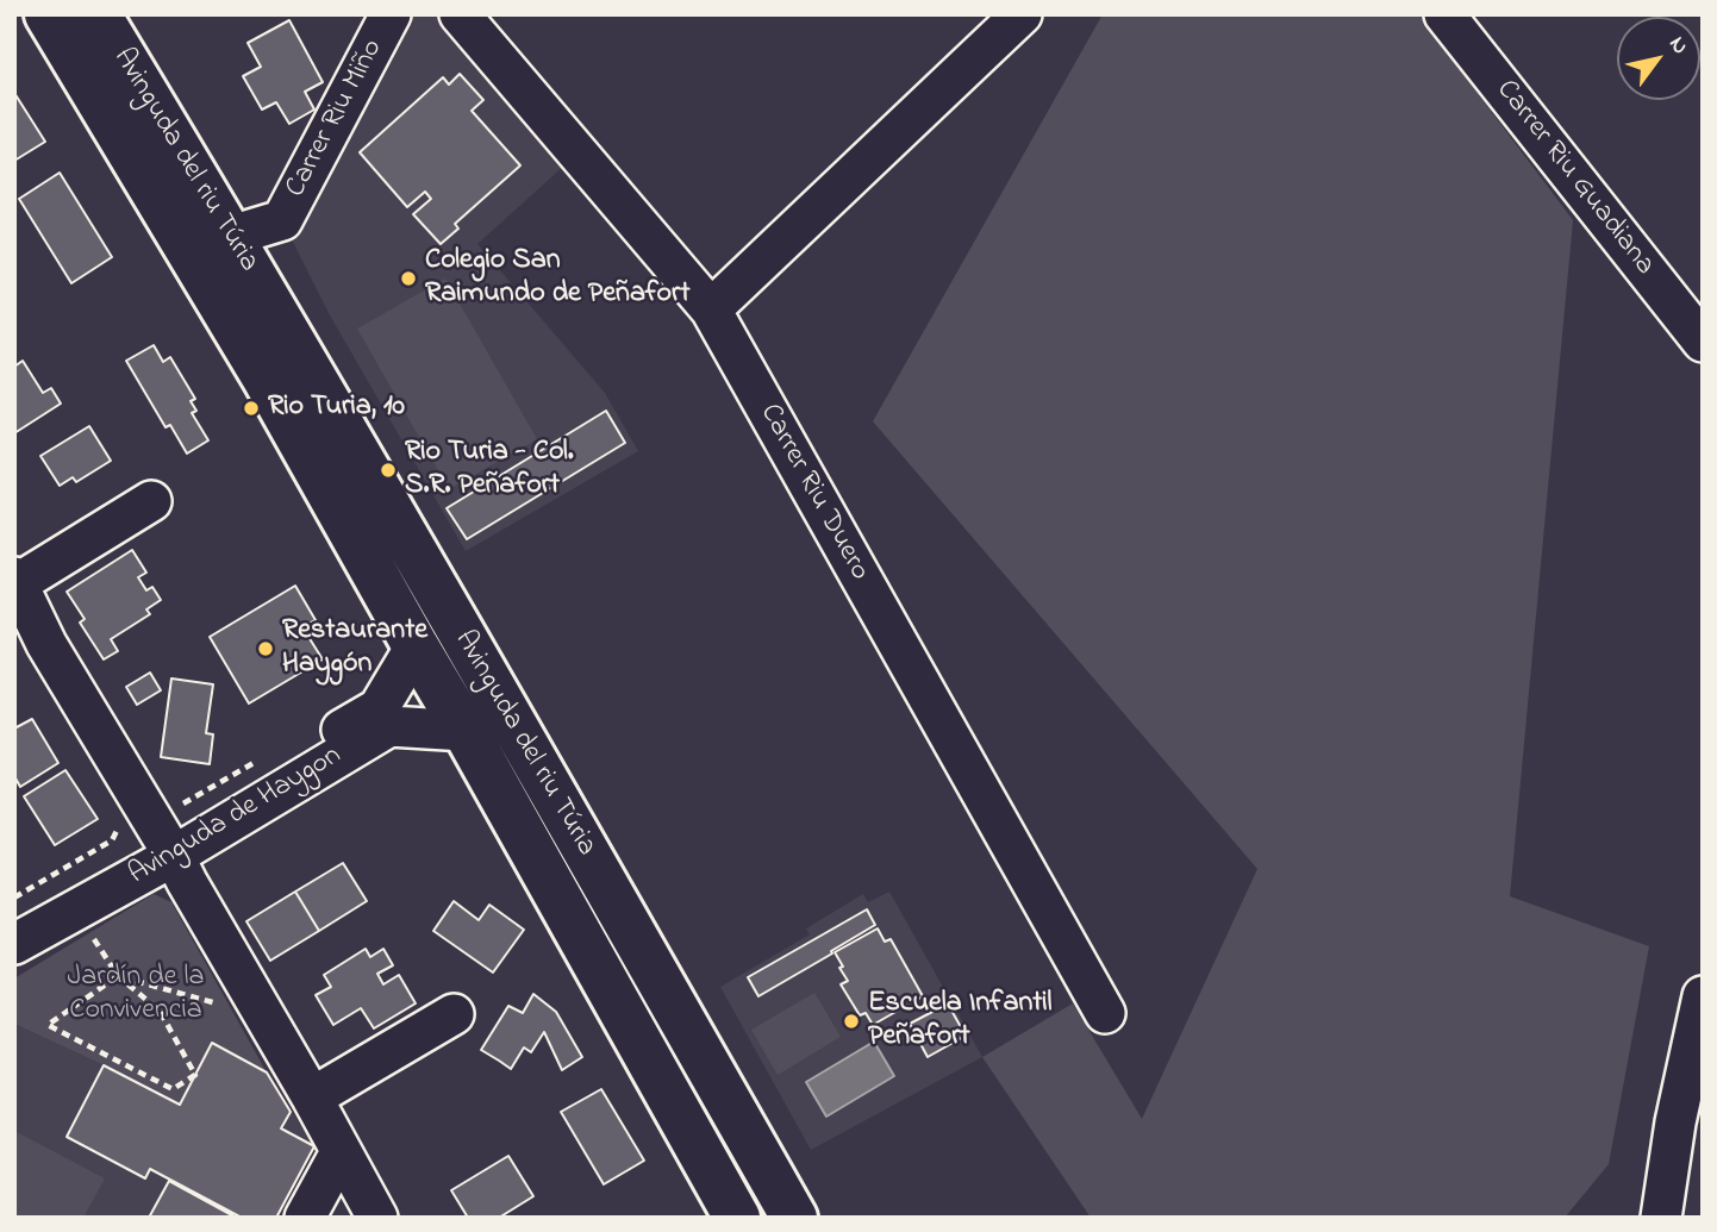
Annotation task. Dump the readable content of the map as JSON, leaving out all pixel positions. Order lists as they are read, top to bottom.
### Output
{
  "streets": {
    "main road": ["Avinguda del riu Túria"],
    "street": [
      "Carrer Riu Miño",
      "Carrer Riu Guadiana",
      "Carrer Riu Duero",
      "Avinguda de Haygon"
    ]
  },
  "crossings": [
    ["Carrer Riu Miño", "Avinguda del riu Túria"],
    ["Avinguda del riu Túria", "Avinguda de Haygon"]
  ],
  "parks": ["Jardín de la Convivencia"],
  "places": [
    "Colegio San Raimundo de Peñafort",
    "Rio Turia, 10",
    "Rio Turia - Col. S.R. Peñafort",
    "Restaurante Haygón",
    "Escuela Infantil Peñafort"
  ],
  "north": "top right"
}
